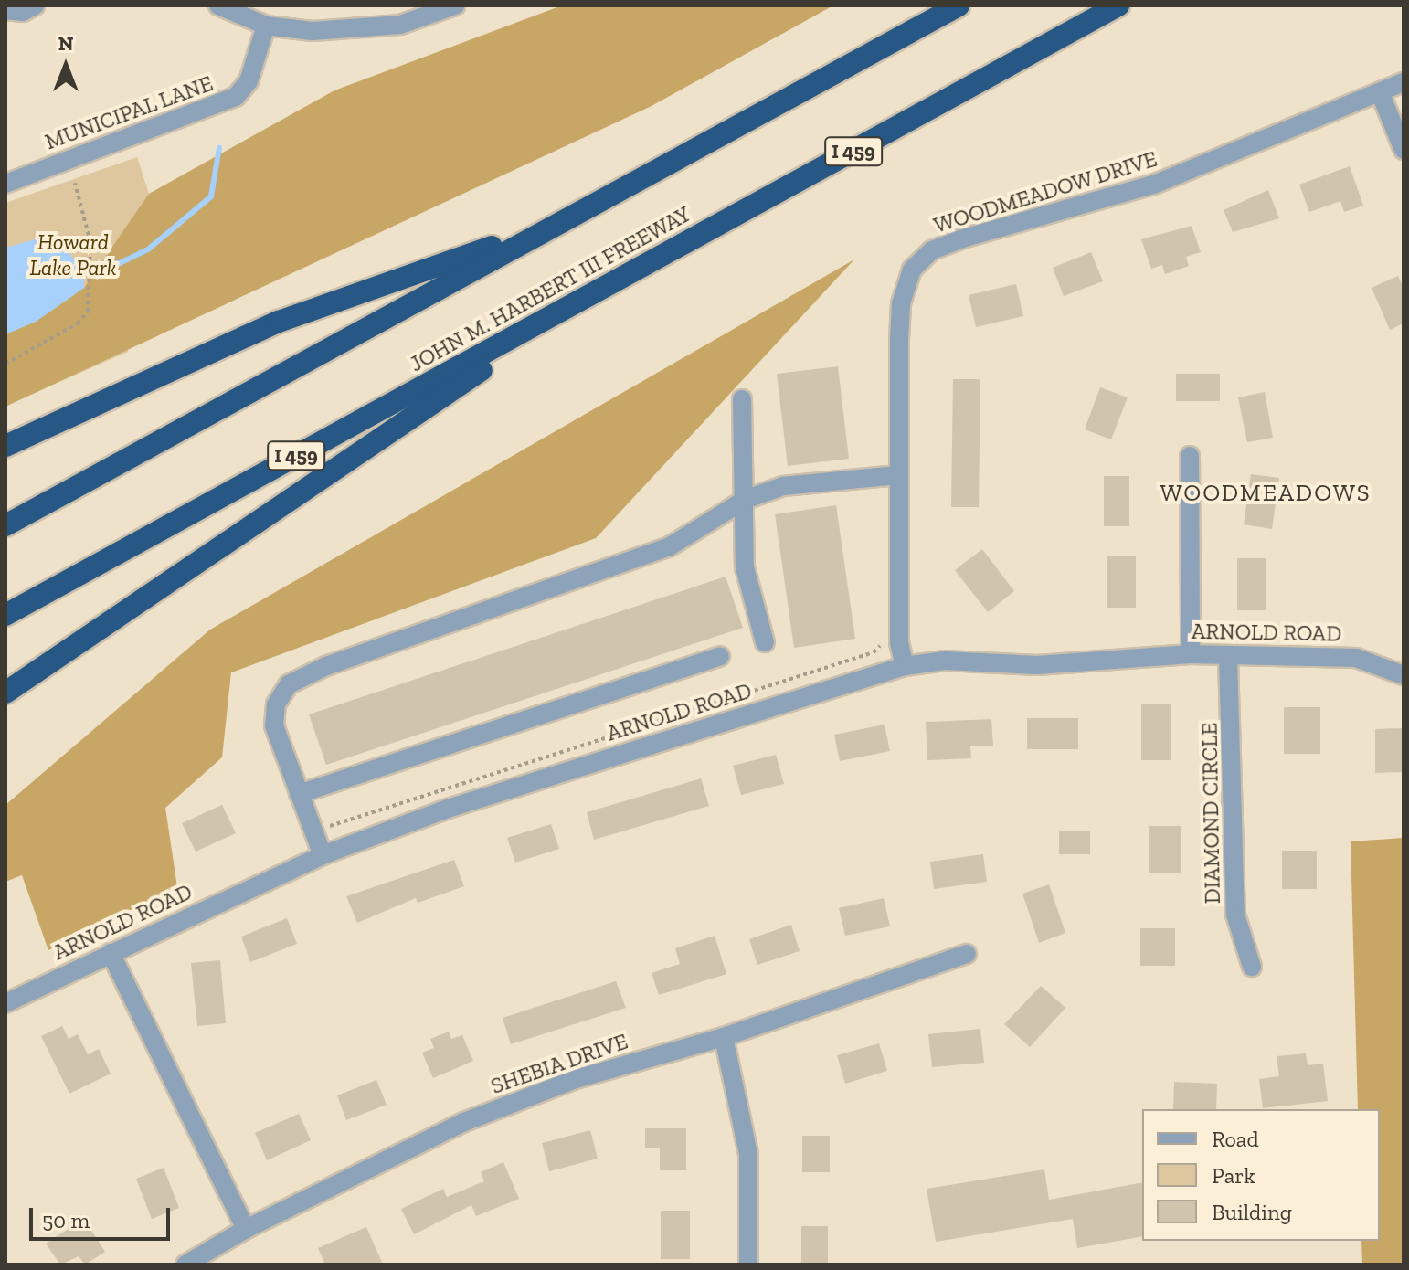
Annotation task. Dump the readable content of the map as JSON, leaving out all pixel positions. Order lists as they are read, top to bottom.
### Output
{
  "streets": {
    "highway": ["I 459", "JOHN M. HARBERT III FREEWAY"],
    "street": [
      "MUNICIPAL LANE",
      "WOODMEADOW DRIVE",
      "ARNOLD ROAD",
      "DIAMOND CIRCLE",
      "SHEBIA DRIVE"
    ]
  },
  "crossings": [
    ["WOODMEADOW DRIVE", "ARNOLD ROAD"],
    ["ARNOLD ROAD", "DIAMOND CIRCLE"]
  ],
  "districts": ["WOODMEADOWS"],
  "parks": ["Howard Lake Park"],
  "legend": ["Road", "Park", "Building"],
  "scale_bar": "50 m",
  "north": "top"
}
